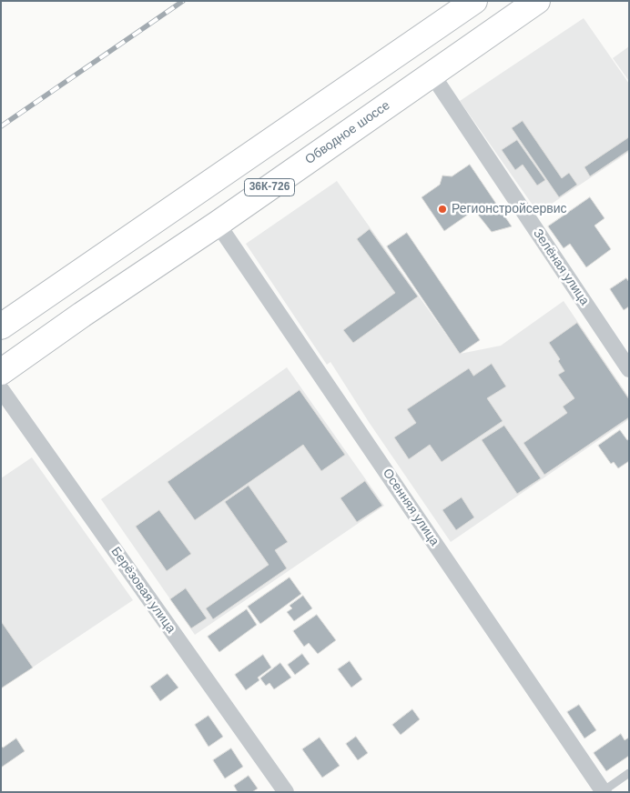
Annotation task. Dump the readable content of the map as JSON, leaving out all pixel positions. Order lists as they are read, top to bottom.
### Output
{
  "streets": {
    "main road": ["Обводное шоссе", "36К-726"],
    "street": ["Зелёная улица", "Осенняя улица", "Берёзовая улица"]
  },
  "crossings": [
    ["Обводное шоссе", "Зелёная улица"],
    ["Обводное шоссе", "Осенняя улица"]
  ],
  "places": ["Регионстройсервис"]
}
